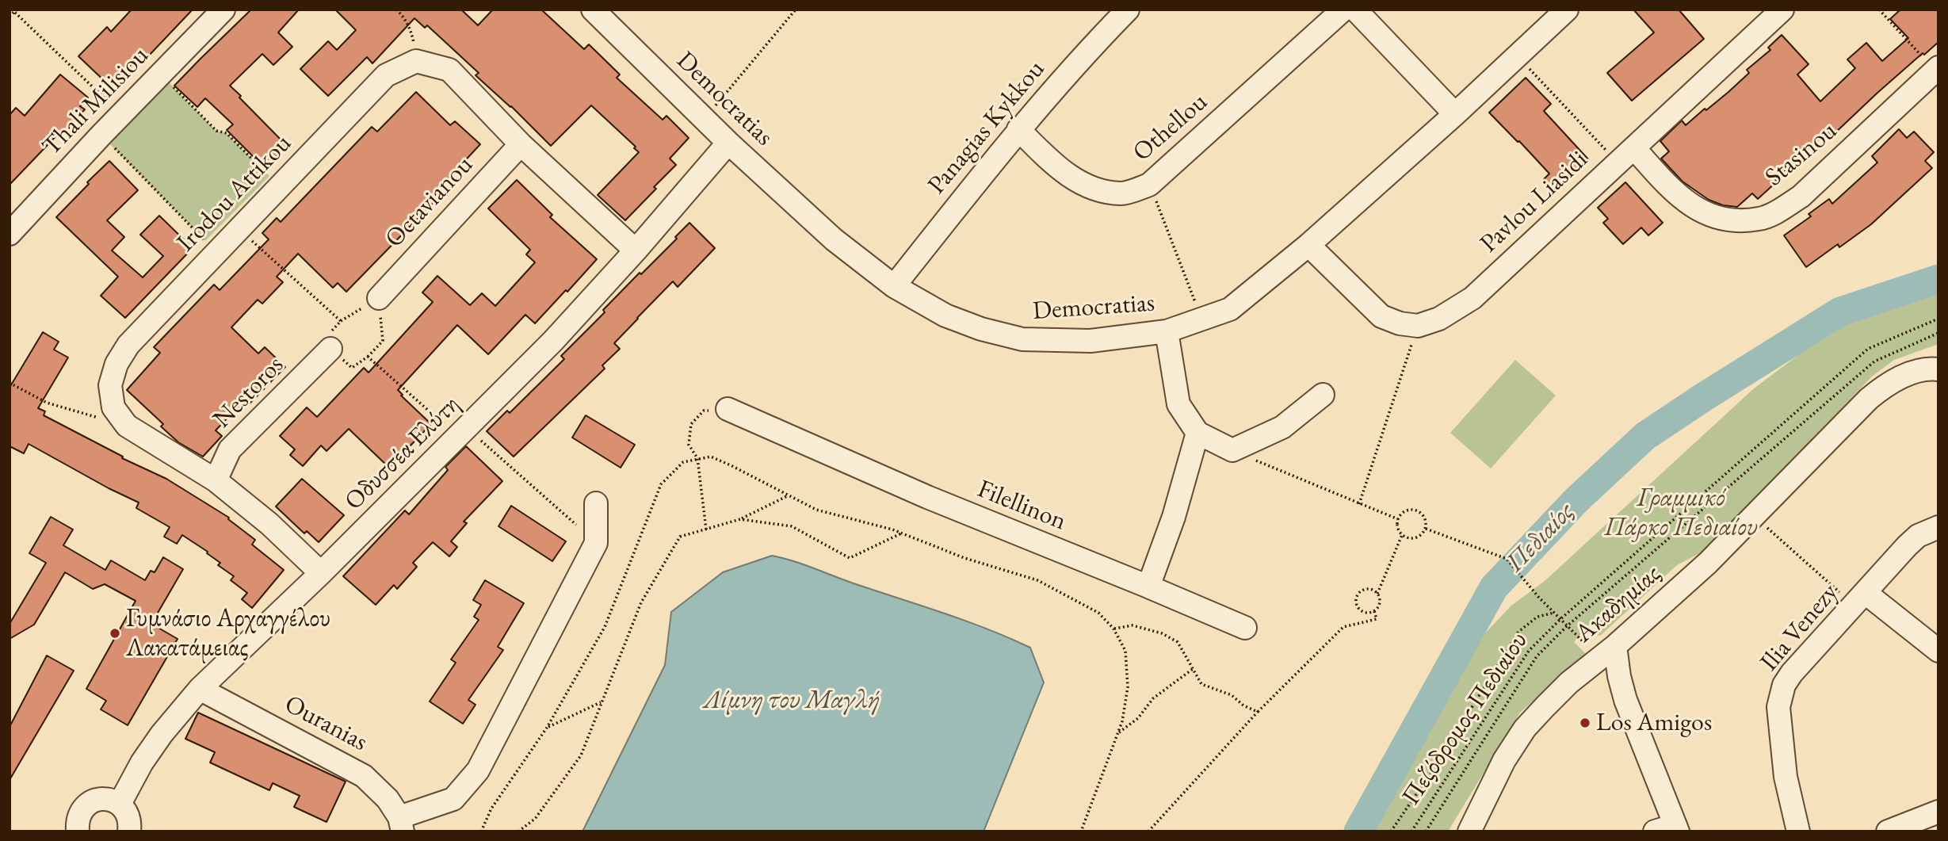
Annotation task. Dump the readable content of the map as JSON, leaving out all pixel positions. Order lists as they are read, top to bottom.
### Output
{
  "streets": {
    "street": [
      "Democratias",
      "Thali Milisiou",
      "Panagias Kykkou",
      "Othellou",
      "Stasinou",
      "Irodou Attikou",
      "Octavianou",
      "Pavlou Liasidi",
      "Nestoros",
      "Οδυσσέα Ελύτη",
      "Filellinon",
      "Ακαδημίας",
      "Ilia Venezy",
      "Ouranias"
    ],
    "path": ["Πεζόδρομος Πεδιαίου"]
  },
  "crossings": [
    ["Democratias", "Panagias Kykkou"],
    ["Democratias", "Οδυσσέα Ελύτη"],
    ["Panagias Kykkou", "Othellou"],
    ["Stasinou", "Pavlou Liasidi"],
    ["Irodou Attikou", "Nestoros"],
    ["Irodou Attikou", "Οδυσσέα Ελύτη"],
    ["Οδυσσέα Ελύτη", "Ouranias"]
  ],
  "water": ["Πεδιαίος", "Λίμνη του Μαγλή"],
  "parks": ["Γραμμικό Πάρκο Πεδιαίου"],
  "places": ["Γυμνάσιο Αρχαγγέλου Λακατάμειας", "Los Amigos"]
}
